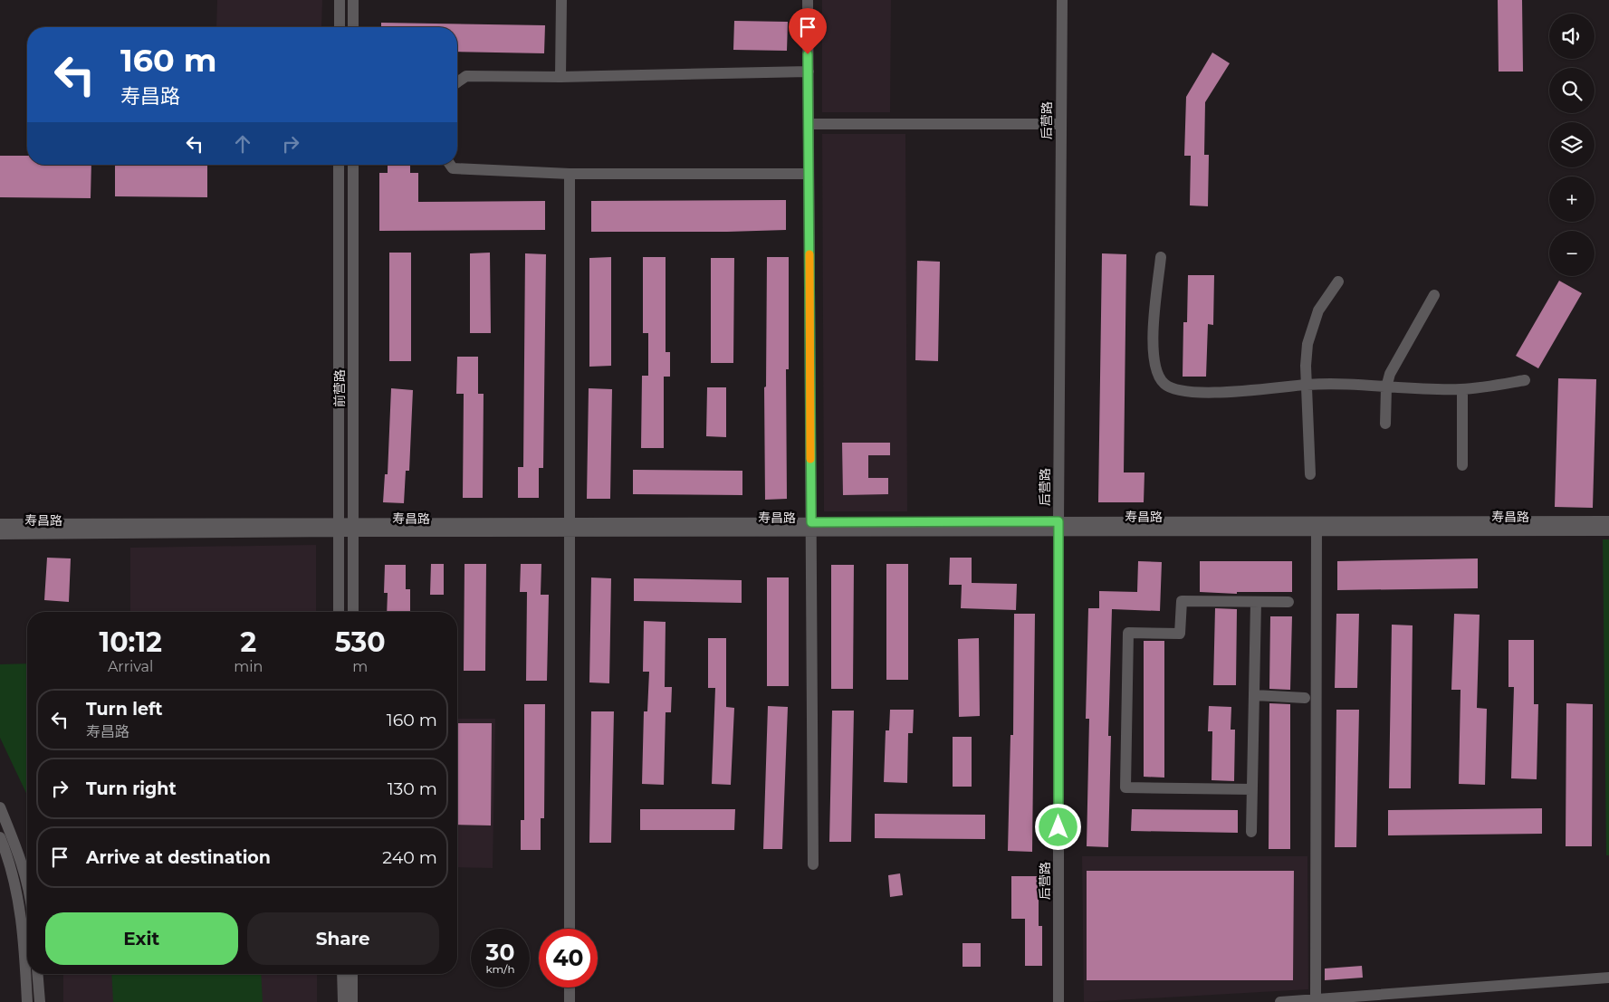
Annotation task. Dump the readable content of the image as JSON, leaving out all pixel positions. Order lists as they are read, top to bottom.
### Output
{
  "streets": {
    "street": ["后营路", "前营路", "寿昌路"]
  },
  "crossings": [
    ["后营路", "寿昌路"],
    ["前营路", "寿昌路"]
  ],
  "page": {
    "map_buttons": ["+", "−"],
    "turn": ["160 m", "寿昌路"],
    "eta": [
      "10:12",
      "Arrival",
      "2",
      "min",
      "530",
      "m"
    ],
    "list": [
      {
        "name": "Turn left",
        "note": "寿昌路",
        "value": "160 m"
      },
      {
        "name": "Turn right",
        "value": "130 m"
      },
      {
        "name": "Arrive at destination",
        "value": "240 m"
      }
    ],
    "buttons": ["Exit", "Share"],
    "speed": "30 km/h",
    "limit": "40"
  }
}
